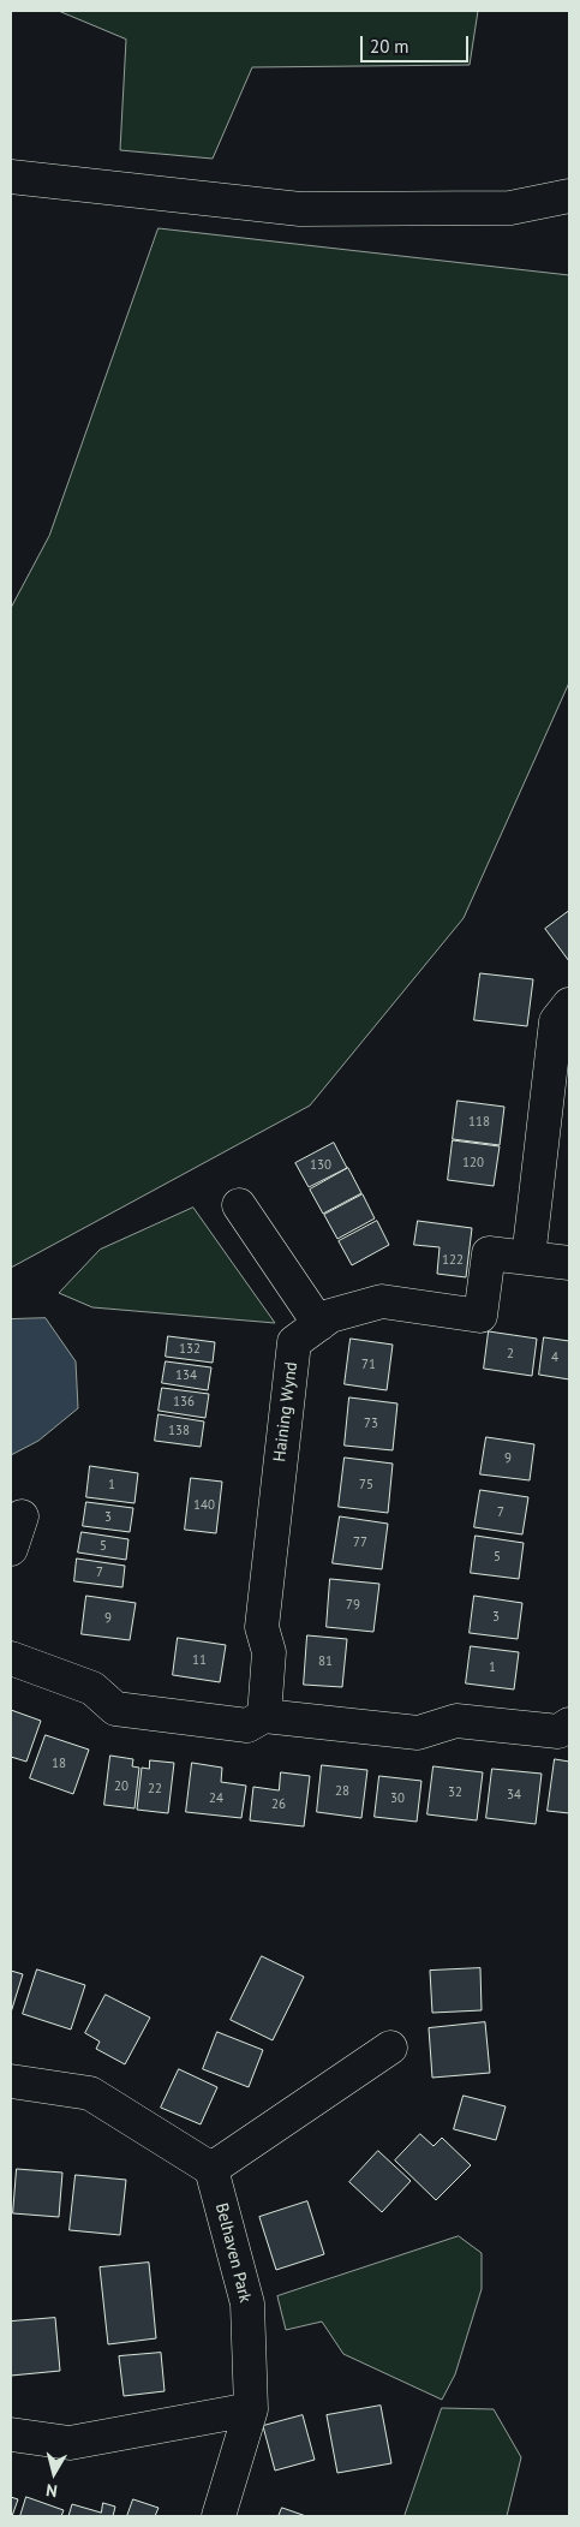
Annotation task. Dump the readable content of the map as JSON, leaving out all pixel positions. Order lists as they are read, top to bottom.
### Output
{
  "streets": {
    "street": ["Haining Wynd", "Belhaven Park"]
  },
  "house_numbers": [
    "118",
    "120",
    "130",
    "122",
    "132",
    "2",
    "4",
    "71",
    "134",
    "136",
    "73",
    "138",
    "9",
    "1",
    "75",
    "140",
    "7",
    "3",
    "77",
    "5",
    "5",
    "7",
    "79",
    "3",
    "9",
    "11",
    "81",
    "1",
    "18",
    "20",
    "22",
    "28",
    "32",
    "34",
    "24",
    "30",
    "26"
  ],
  "scale_bar": "20 m",
  "north": "bottom"
}
